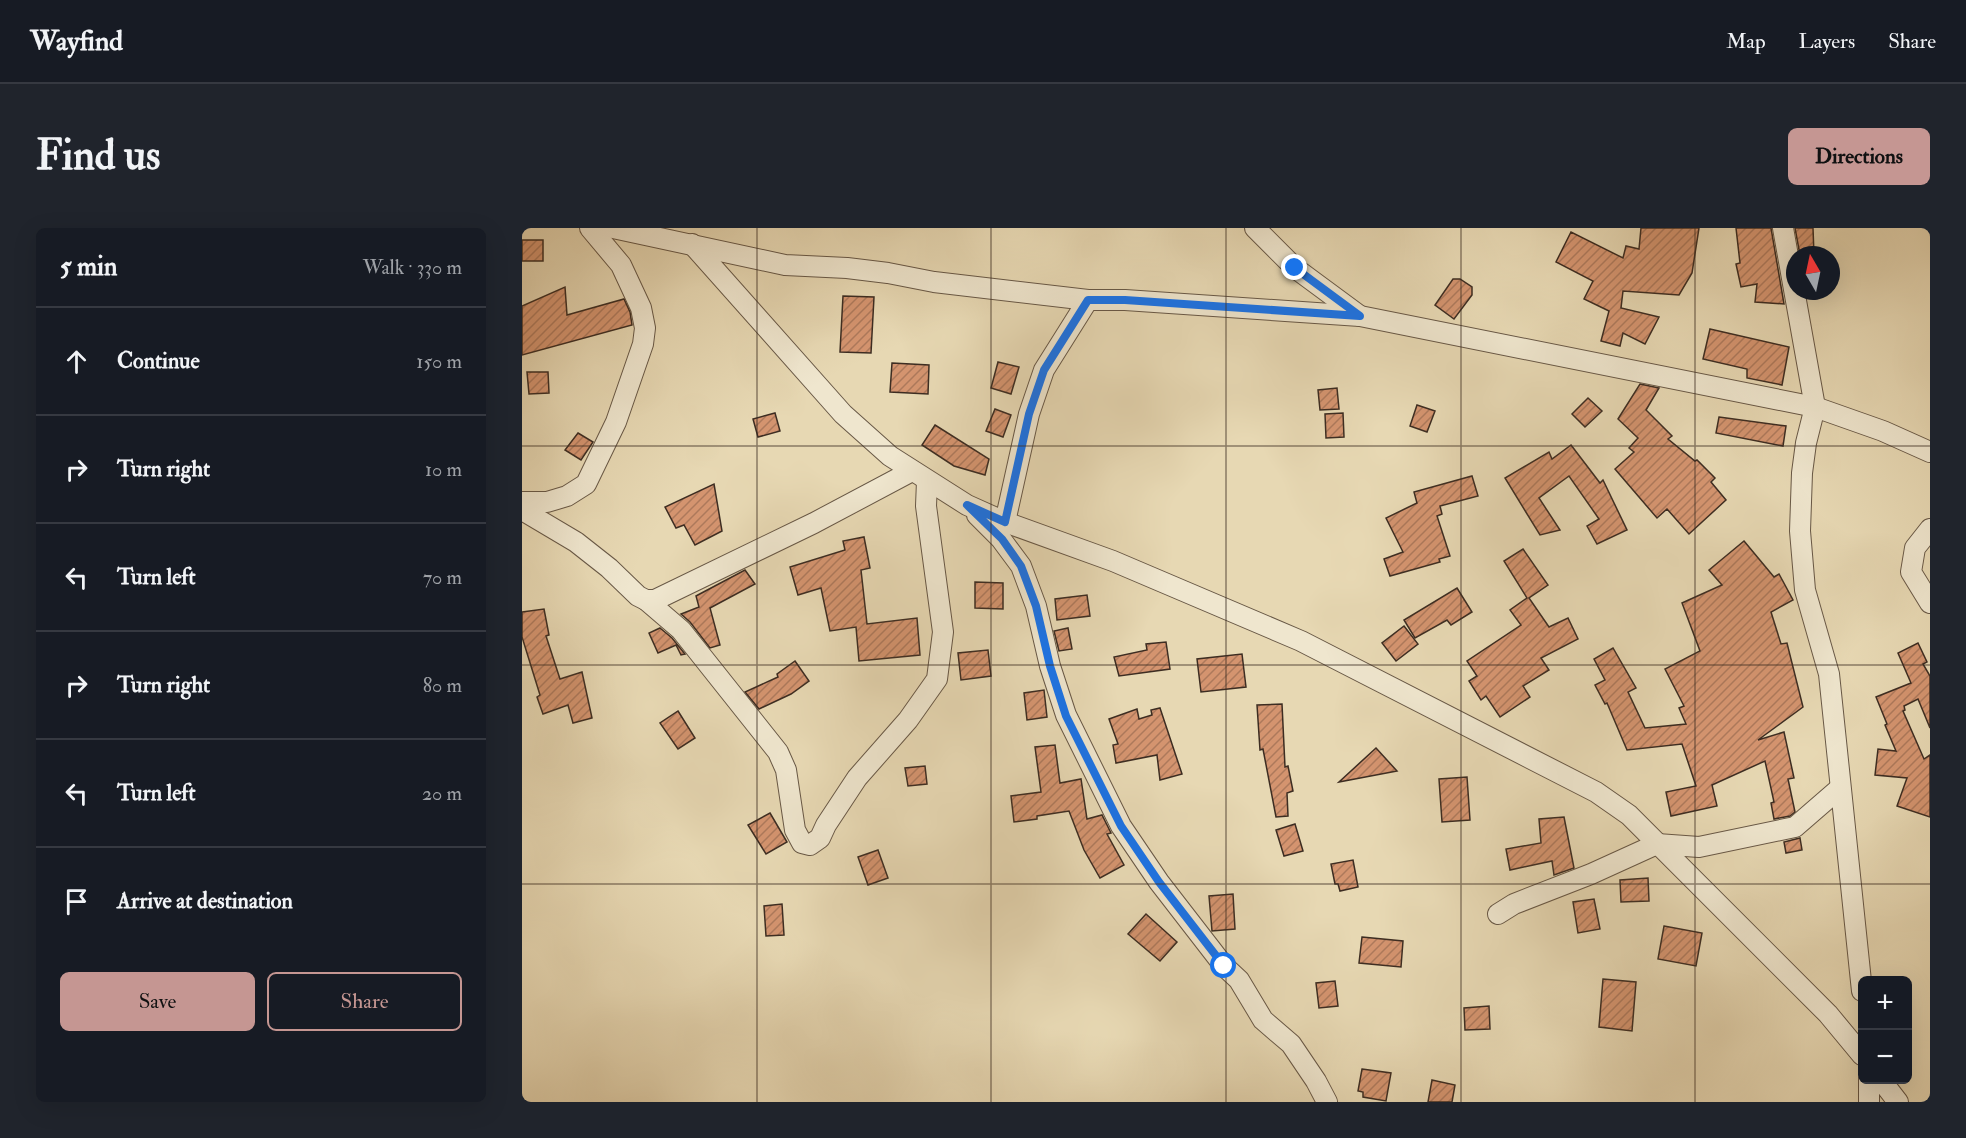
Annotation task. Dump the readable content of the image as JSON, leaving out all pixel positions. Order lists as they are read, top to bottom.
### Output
{
  "north": "top",
  "page": {
    "header": "Wayfind",
    "nav": ["Map", "Layers", "Share"],
    "buttons": [
      "Directions",
      ["Save", "Share"]
    ],
    "title": "Find us",
    "heading": ["5 min", "Walk · 330 m"],
    "list": [
      ["Continue", "150 m"],
      ["Turn right", "10 m"],
      ["Turn left", "70 m"],
      ["Turn right", "80 m"],
      ["Turn left", "20 m"],
      "Arrive at destination"
    ],
    "map_buttons": ["+", "−"]
  }
}
